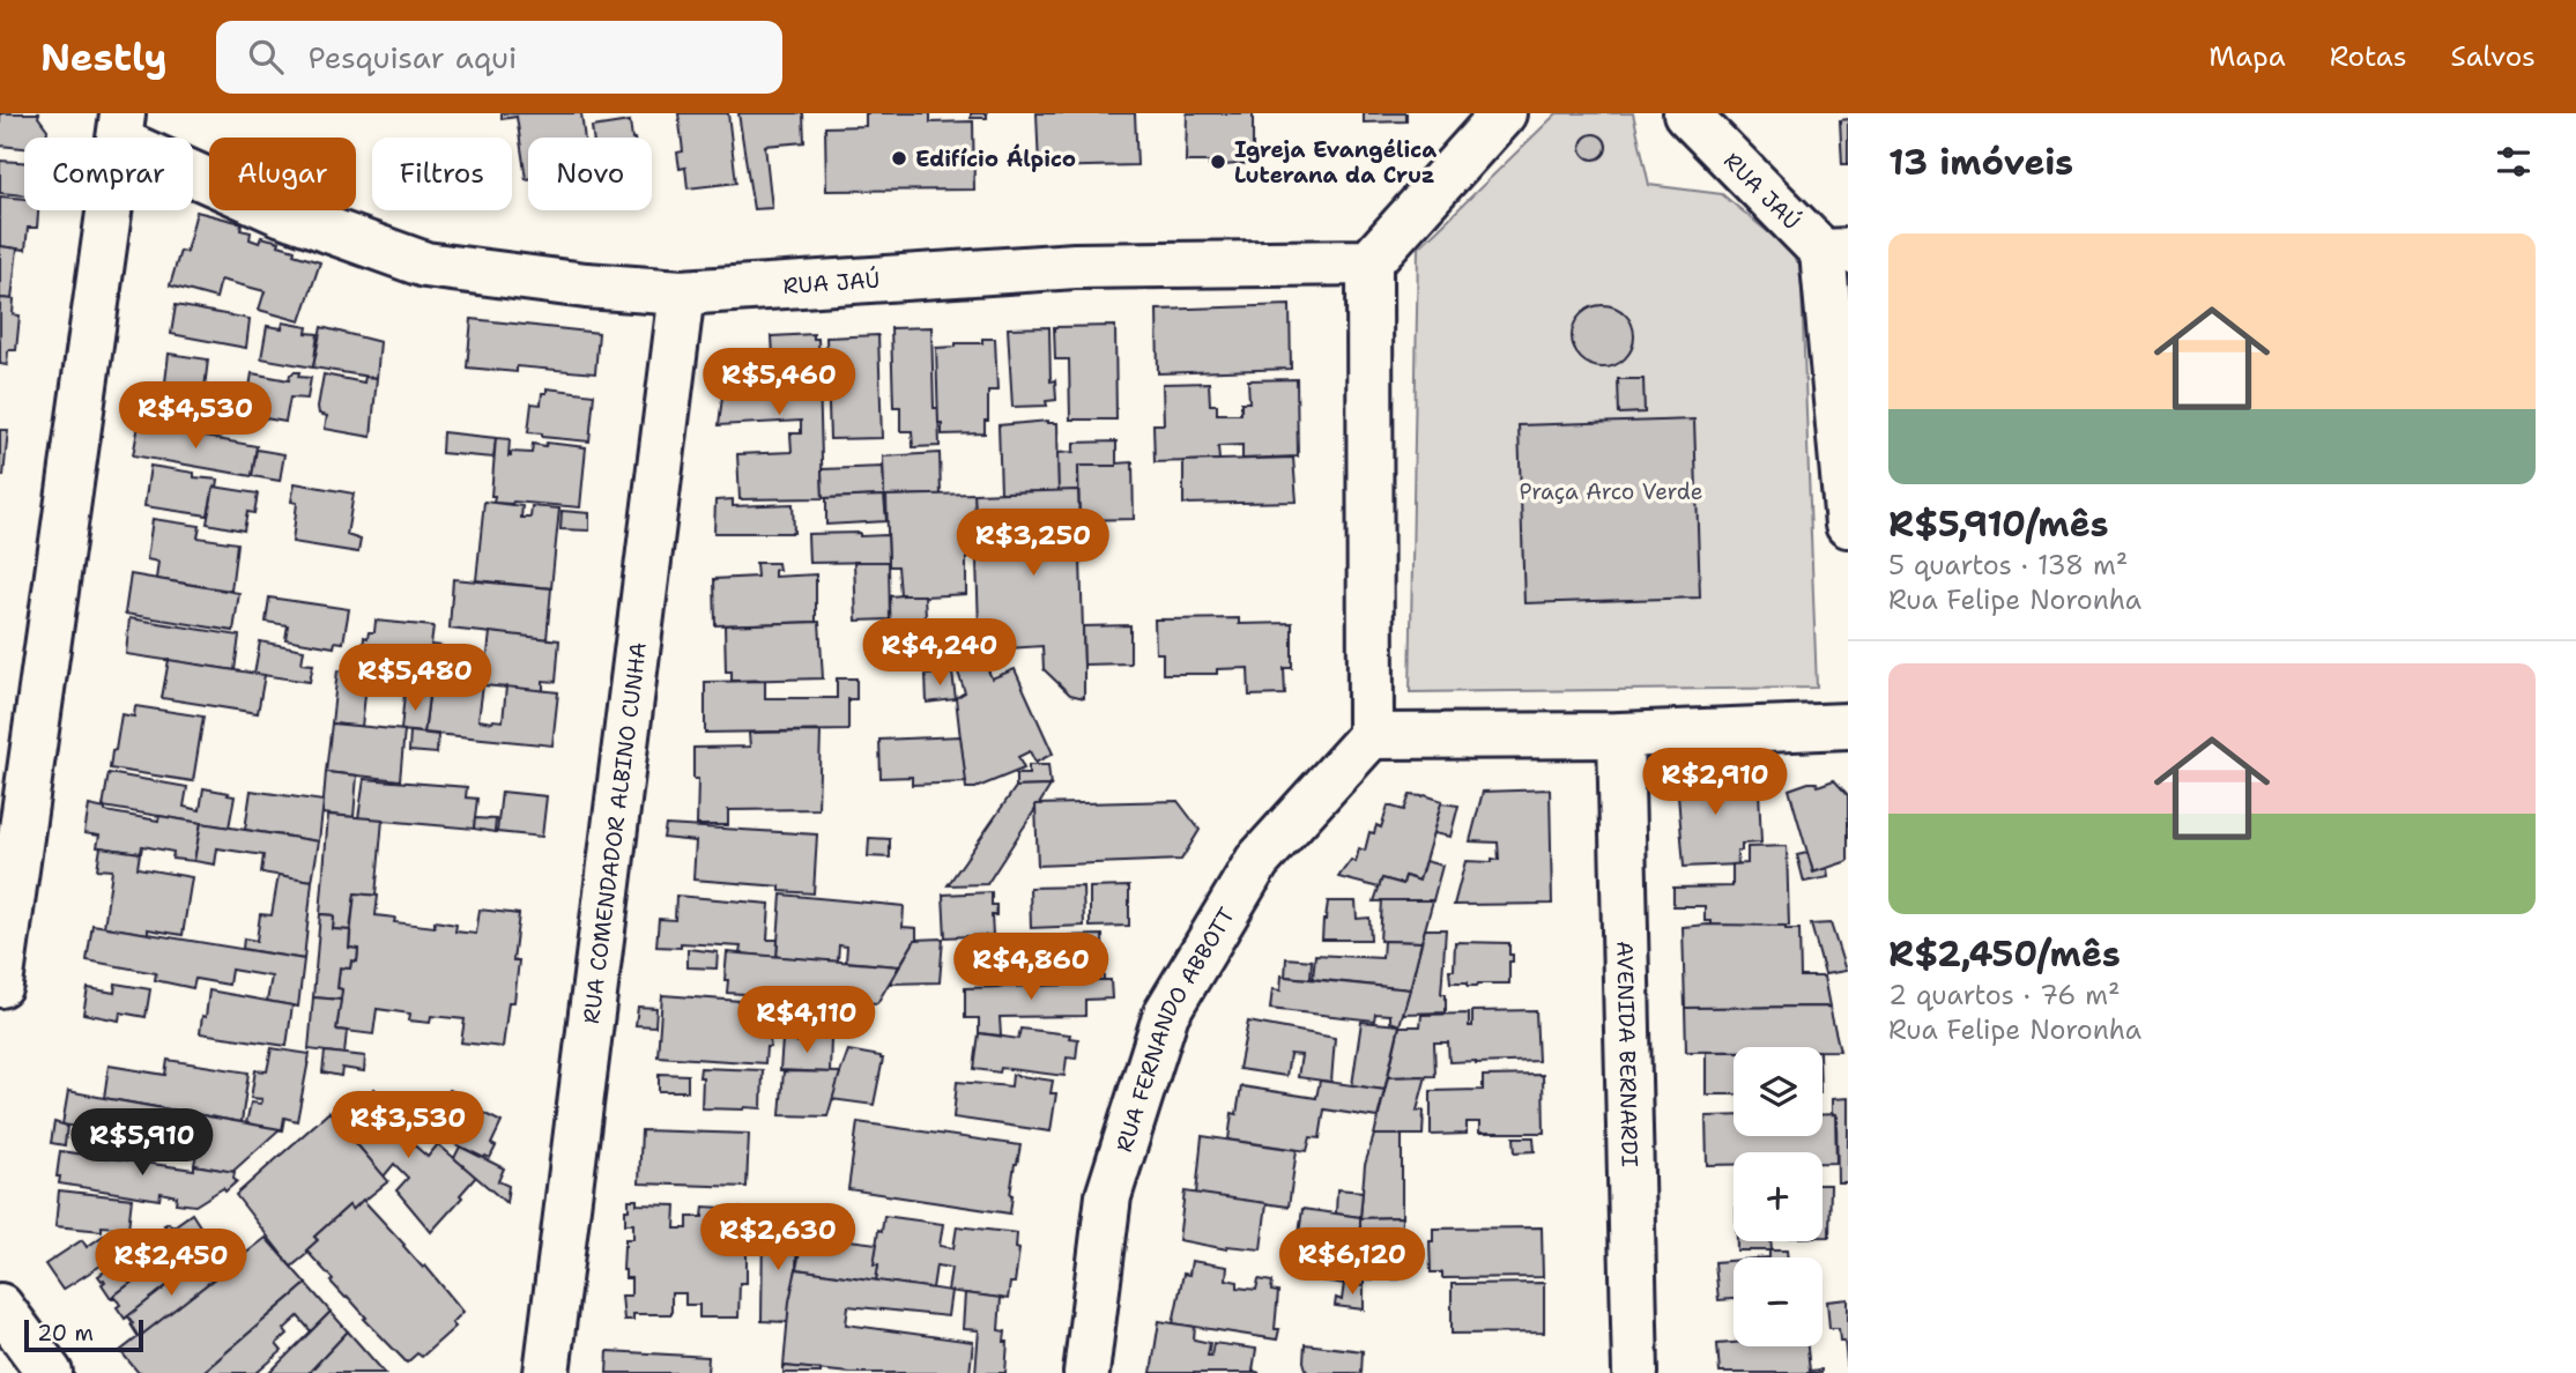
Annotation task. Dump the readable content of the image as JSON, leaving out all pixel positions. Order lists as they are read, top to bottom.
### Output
{
  "streets": {
    "street": [
      "RUA JAÚ",
      "RUA COMENDADOR ALBINO CUNHA",
      "RUA FERNANDO ABBOTT",
      "AVENIDA BERNARDI"
    ]
  },
  "crossings": [
    ["RUA JAÚ", "RUA COMENDADOR ALBINO CUNHA"]
  ],
  "parks": ["Praça Arco Verde"],
  "places": ["Edifício Álpico", "Igreja Evangélica Luterana da Cruz"],
  "scale_bar": "20 m",
  "page": {
    "header": "Nestly",
    "search": "Pesquisar aqui",
    "nav": ["Mapa", "Rotas", "Salvos"],
    "heading": "13 imóveis",
    "chip": [
      "Comprar",
      "Alugar",
      "Filtros",
      "Novo"
    ],
    "list": [
      {
        "name": "R$5,910/mês",
        "note": "5 quartos · 138 m² · Rua Felipe Noronha"
      },
      {
        "name": "R$2,450/mês",
        "note": "2 quartos · 76 m² · Rua Felipe Noronha"
      }
    ],
    "price": [
      "R$5,460",
      "R$4,530",
      "R$3,250",
      "R$4,240",
      "R$5,480",
      "R$2,910",
      "R$4,860",
      "R$4,110",
      "R$3,530",
      "R$5,910",
      "R$2,630",
      "R$6,120",
      "R$2,450"
    ],
    "map_buttons": ["+", "−"],
    "scale": "20 m"
  }
}
